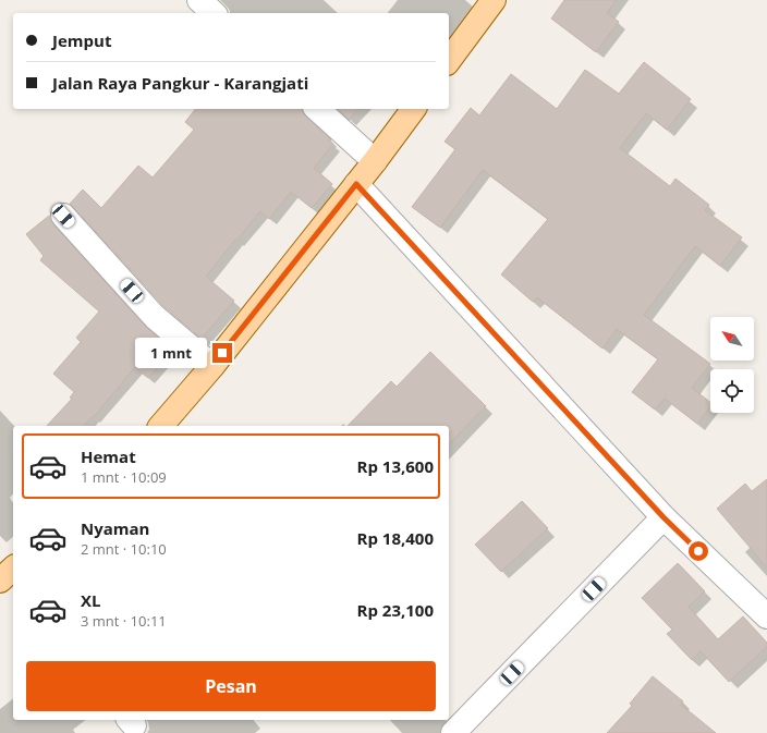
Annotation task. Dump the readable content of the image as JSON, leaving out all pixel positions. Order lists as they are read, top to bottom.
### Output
{
  "north": "top left",
  "page": {
    "banner": ["Jemput", "Jalan Raya Pangkur - Karangjati"],
    "bubble": "1 mnt",
    "list": [
      {
        "name": "Hemat",
        "note": "1 mnt · 10:09",
        "value": "Rp 13,600"
      },
      {
        "name": "Nyaman",
        "note": "2 mnt · 10:10",
        "value": "Rp 18,400"
      },
      {
        "name": "XL",
        "note": "3 mnt · 10:11",
        "value": "Rp 23,100"
      }
    ],
    "buttons": "Pesan"
  }
}
